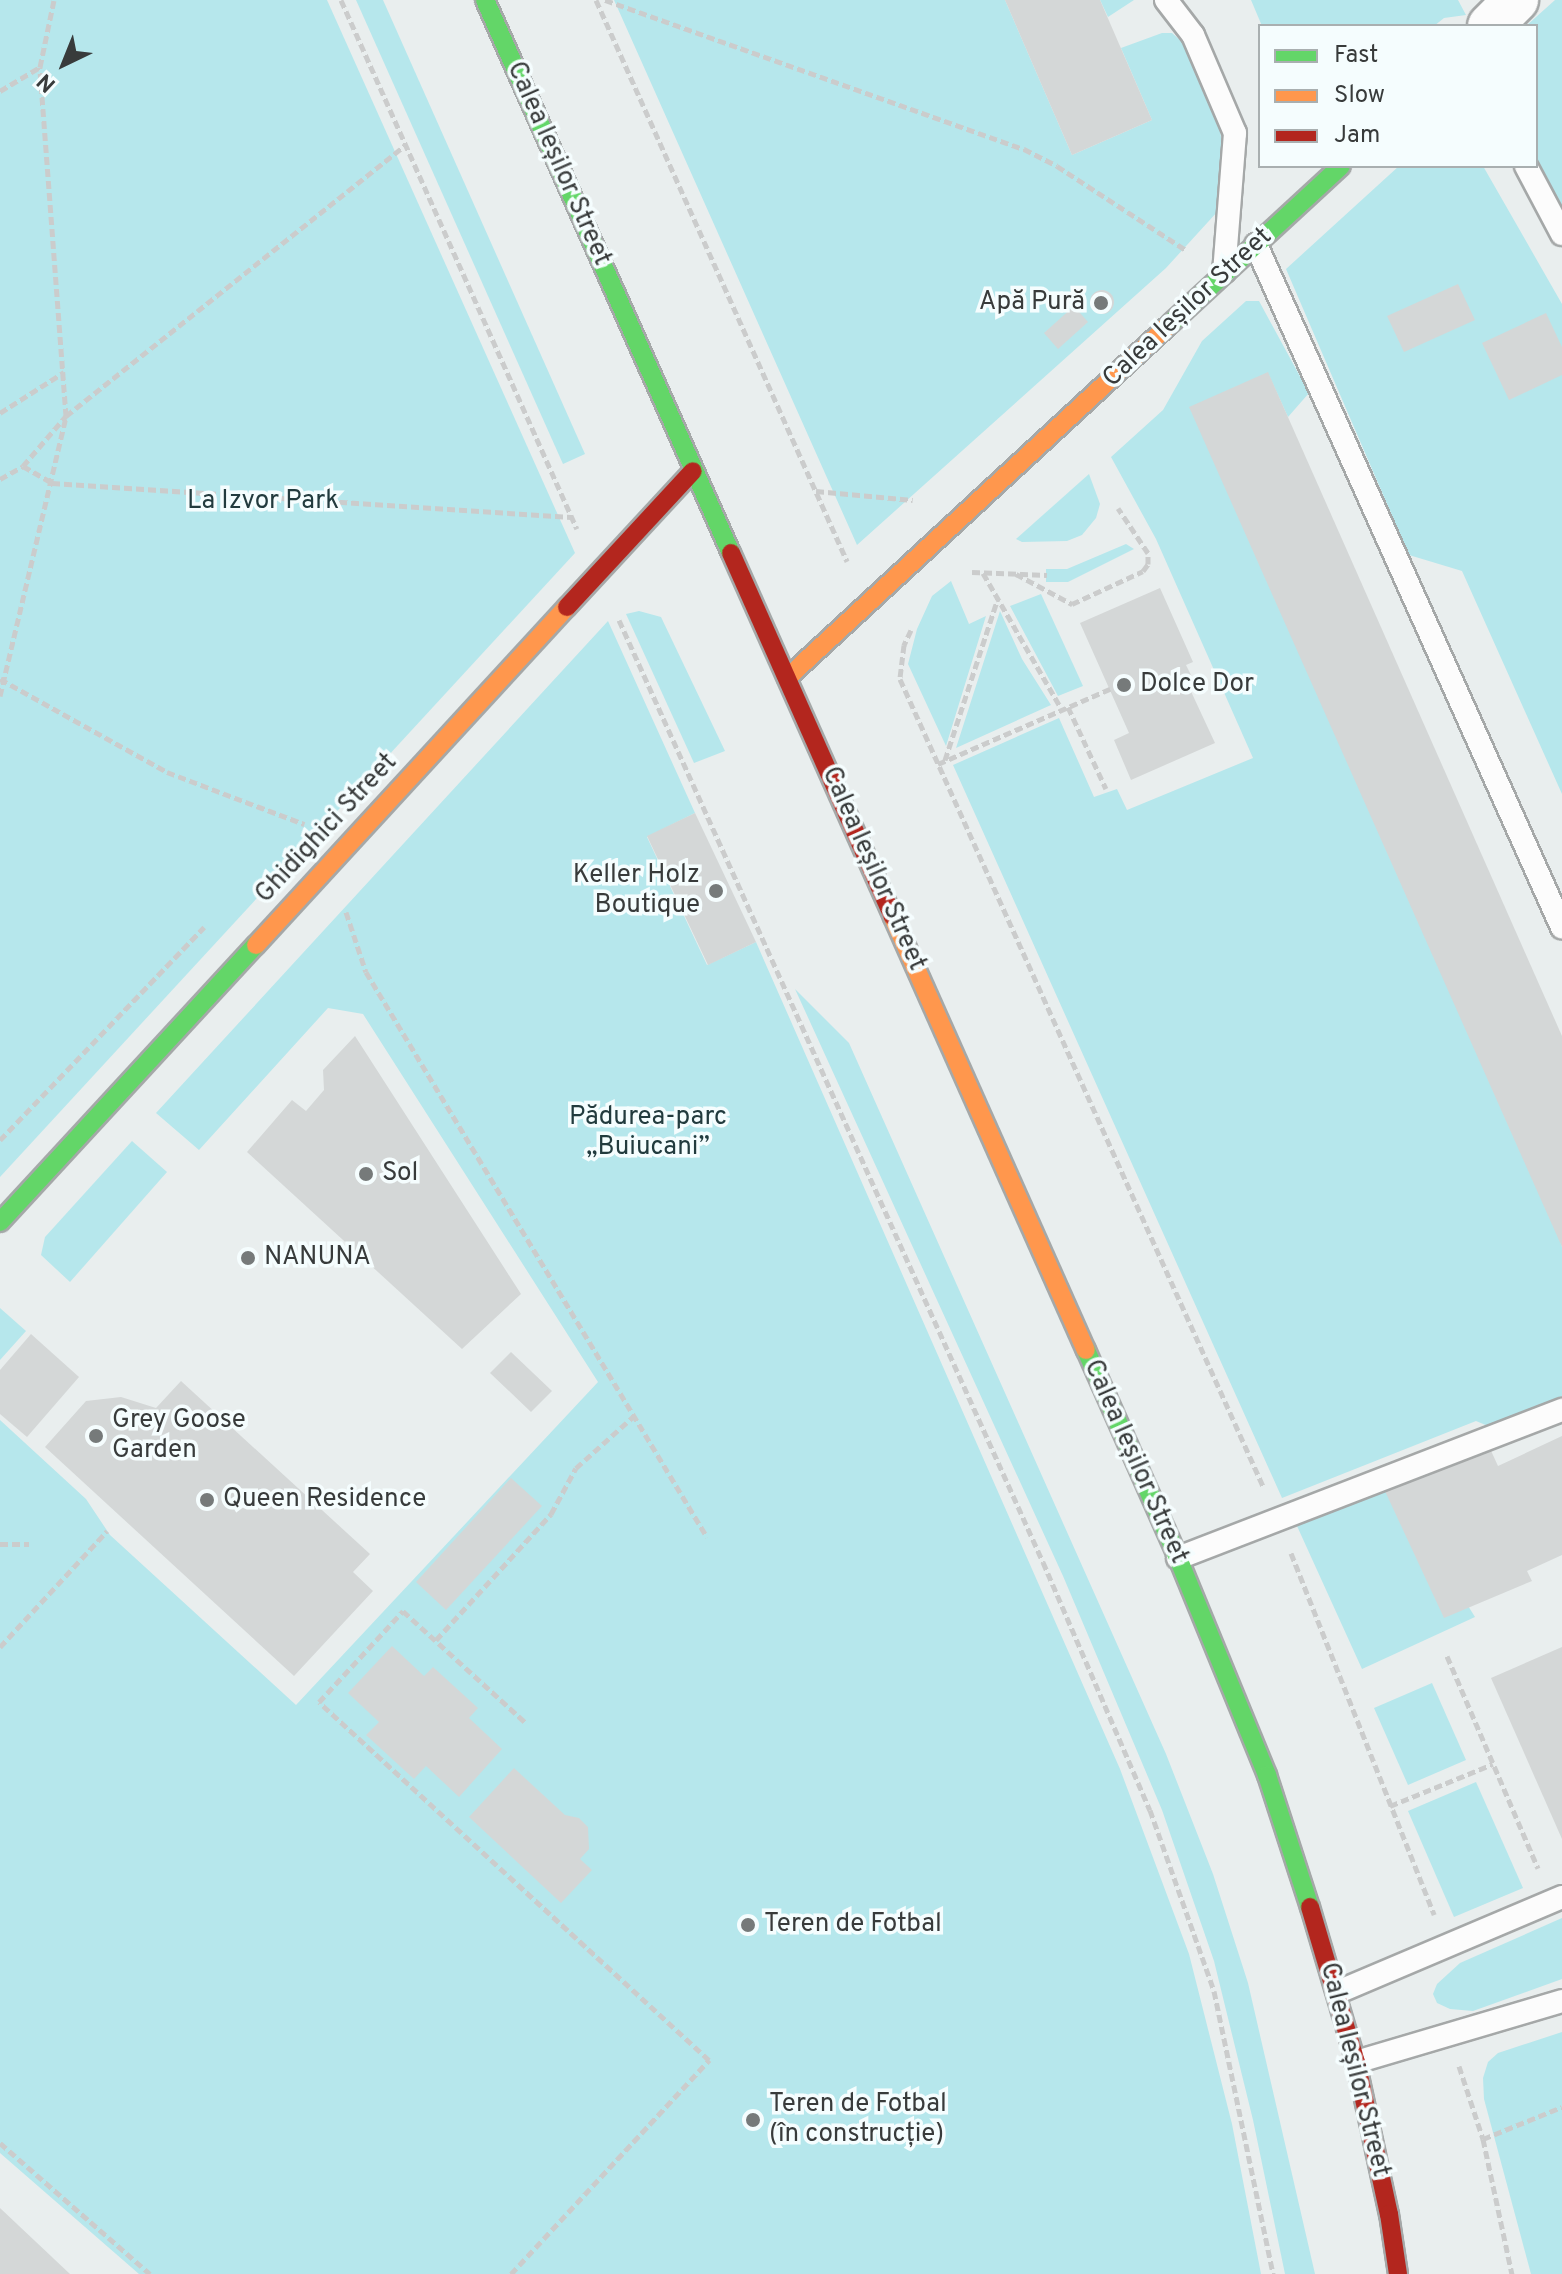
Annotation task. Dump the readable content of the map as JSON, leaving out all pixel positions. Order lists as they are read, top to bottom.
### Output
{
  "streets": {
    "main road": ["Calea Ieșilor Street", "Ghidighici Street"]
  },
  "crossings": [
    ["Calea Ieșilor Street", "Ghidighici Street"]
  ],
  "parks": ["La Izvor Park", "Pădurea-parc „Buiucani”"],
  "places": [
    "Apă Pură",
    "Dolce Dor",
    "Keller Holz Boutique",
    "Sol",
    "NANUNA",
    "Grey Goose Garden",
    "Queen Residence",
    "Teren de Fotbal",
    "Teren de Fotbal (în construcție)"
  ],
  "legend": ["Fast", "Slow", "Jam"],
  "north": "bottom left"
}
